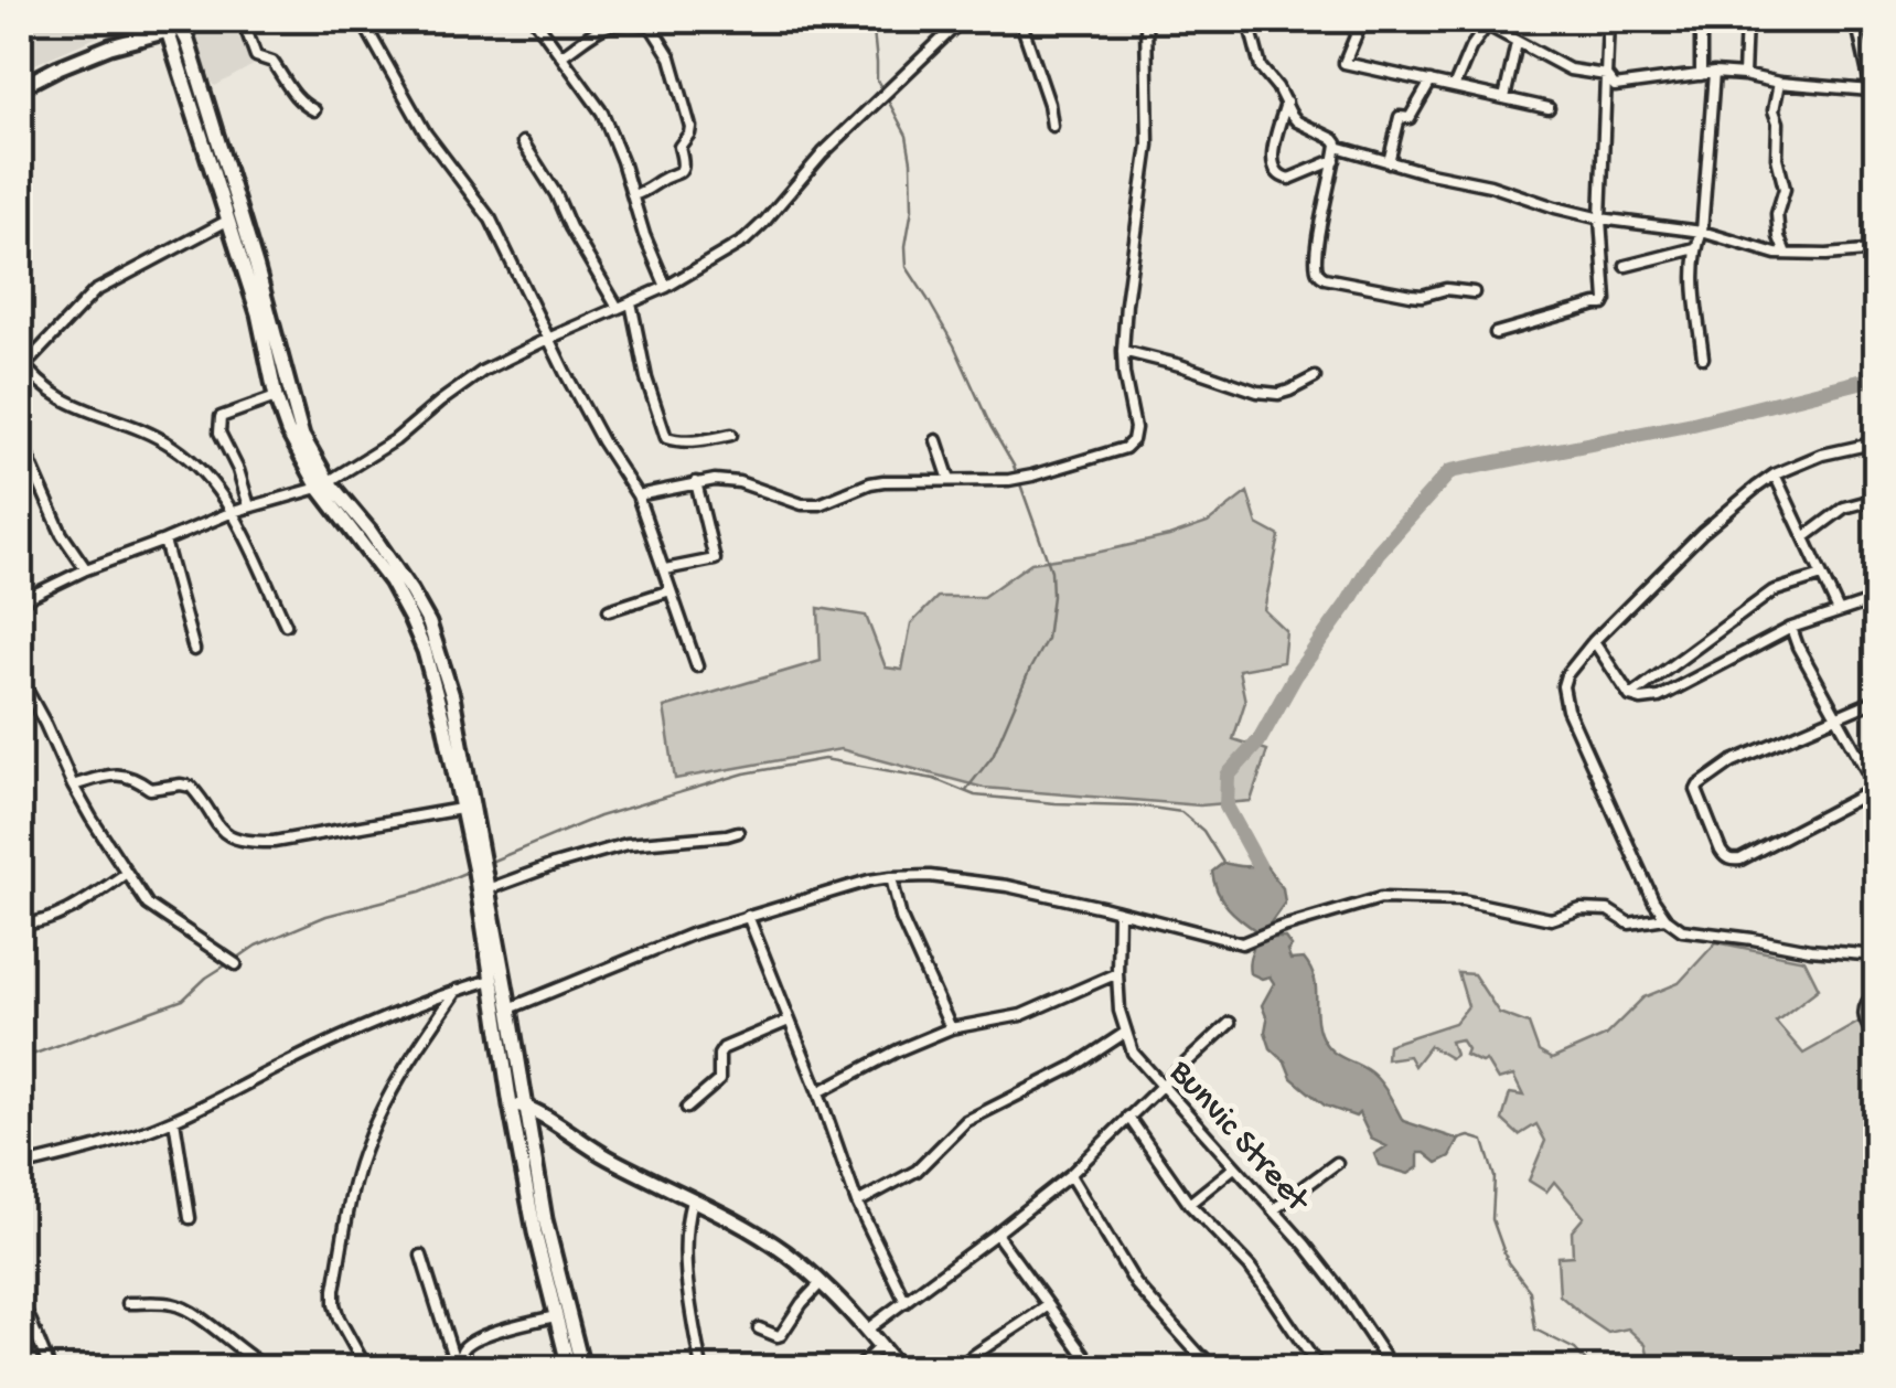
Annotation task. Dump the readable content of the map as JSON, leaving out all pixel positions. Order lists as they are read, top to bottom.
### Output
{
  "streets": {
    "street": ["Bunvic Street"]
  }
}
